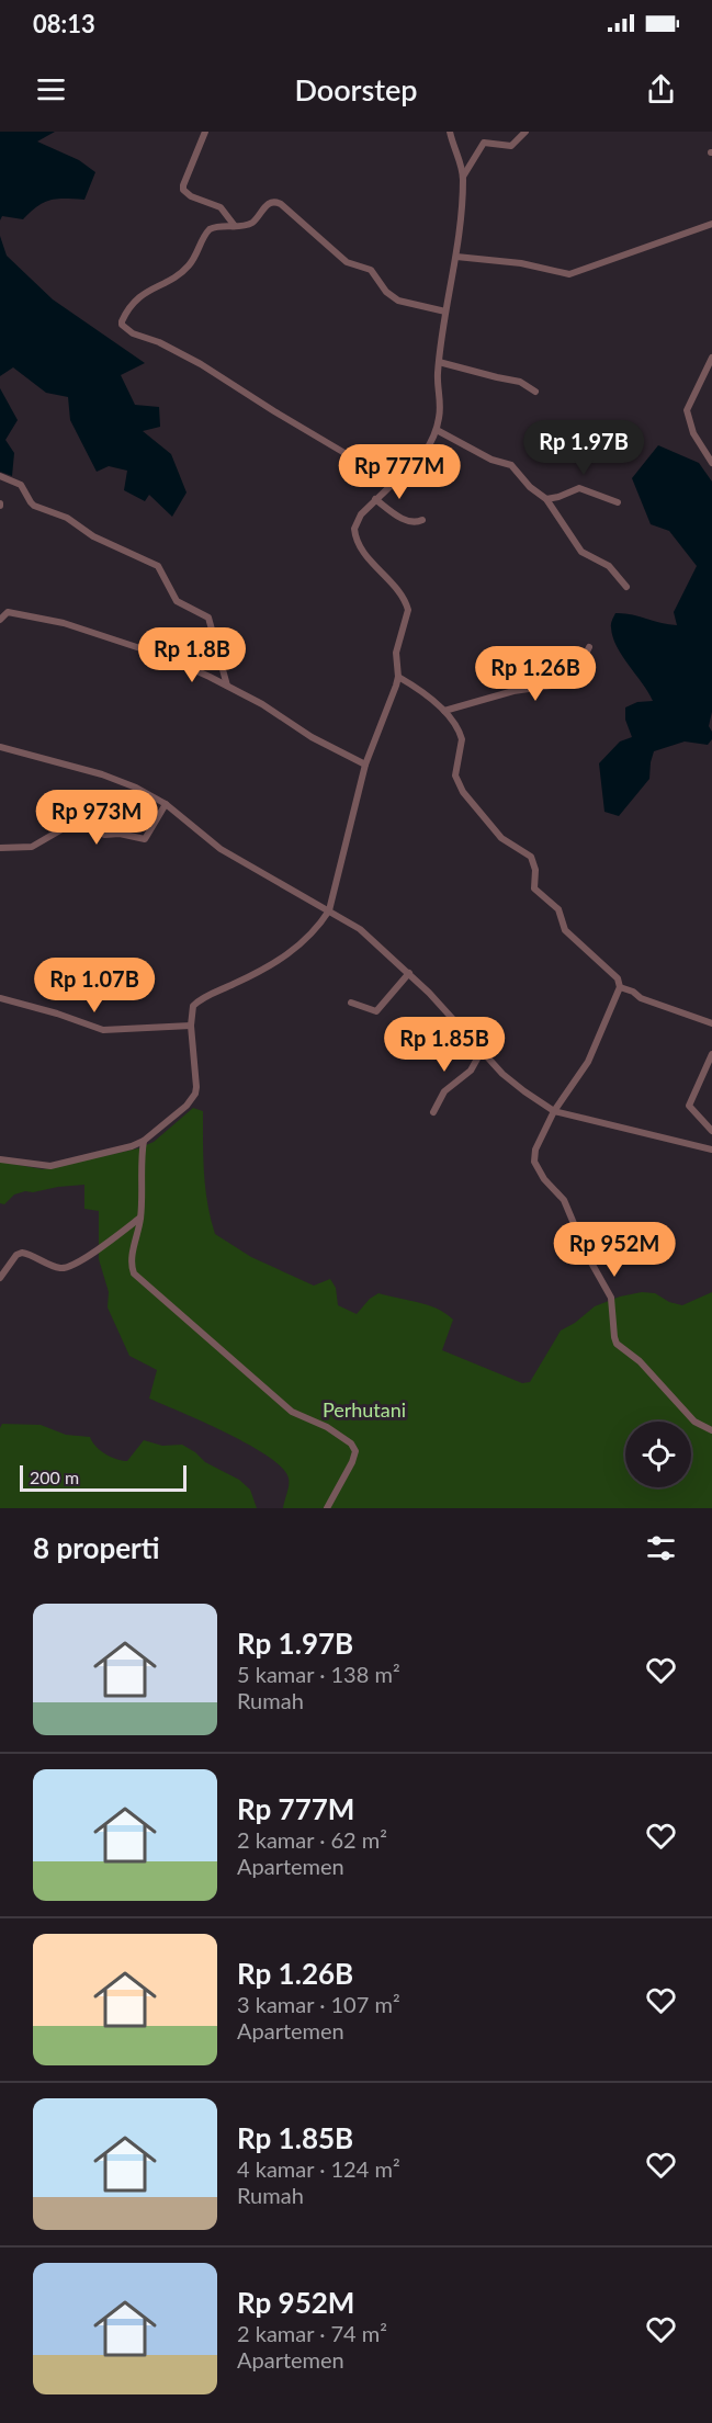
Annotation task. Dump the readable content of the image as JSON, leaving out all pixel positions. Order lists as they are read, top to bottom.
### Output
{
  "parks": ["Perhutani"],
  "scale_bar": "200 m",
  "page": {
    "status": "08:13",
    "header": "Doorstep",
    "price": [
      "Rp 1.97B",
      "Rp 777M",
      "Rp 1.8B",
      "Rp 1.26B",
      "Rp 973M",
      "Rp 1.07B",
      "Rp 1.85B",
      "Rp 952M"
    ],
    "scale": "200 m",
    "heading": "8 properti",
    "list": [
      {
        "name": "Rp 1.97B",
        "note": "5 kamar · 138 m² · Rumah"
      },
      {
        "name": "Rp 777M",
        "note": "2 kamar · 62 m² · Apartemen"
      },
      {
        "name": "Rp 1.26B",
        "note": "3 kamar · 107 m² · Apartemen"
      },
      {
        "name": "Rp 1.85B",
        "note": "4 kamar · 124 m² · Rumah"
      },
      {
        "name": "Rp 952M",
        "note": "2 kamar · 74 m² · Apartemen"
      }
    ]
  }
}
